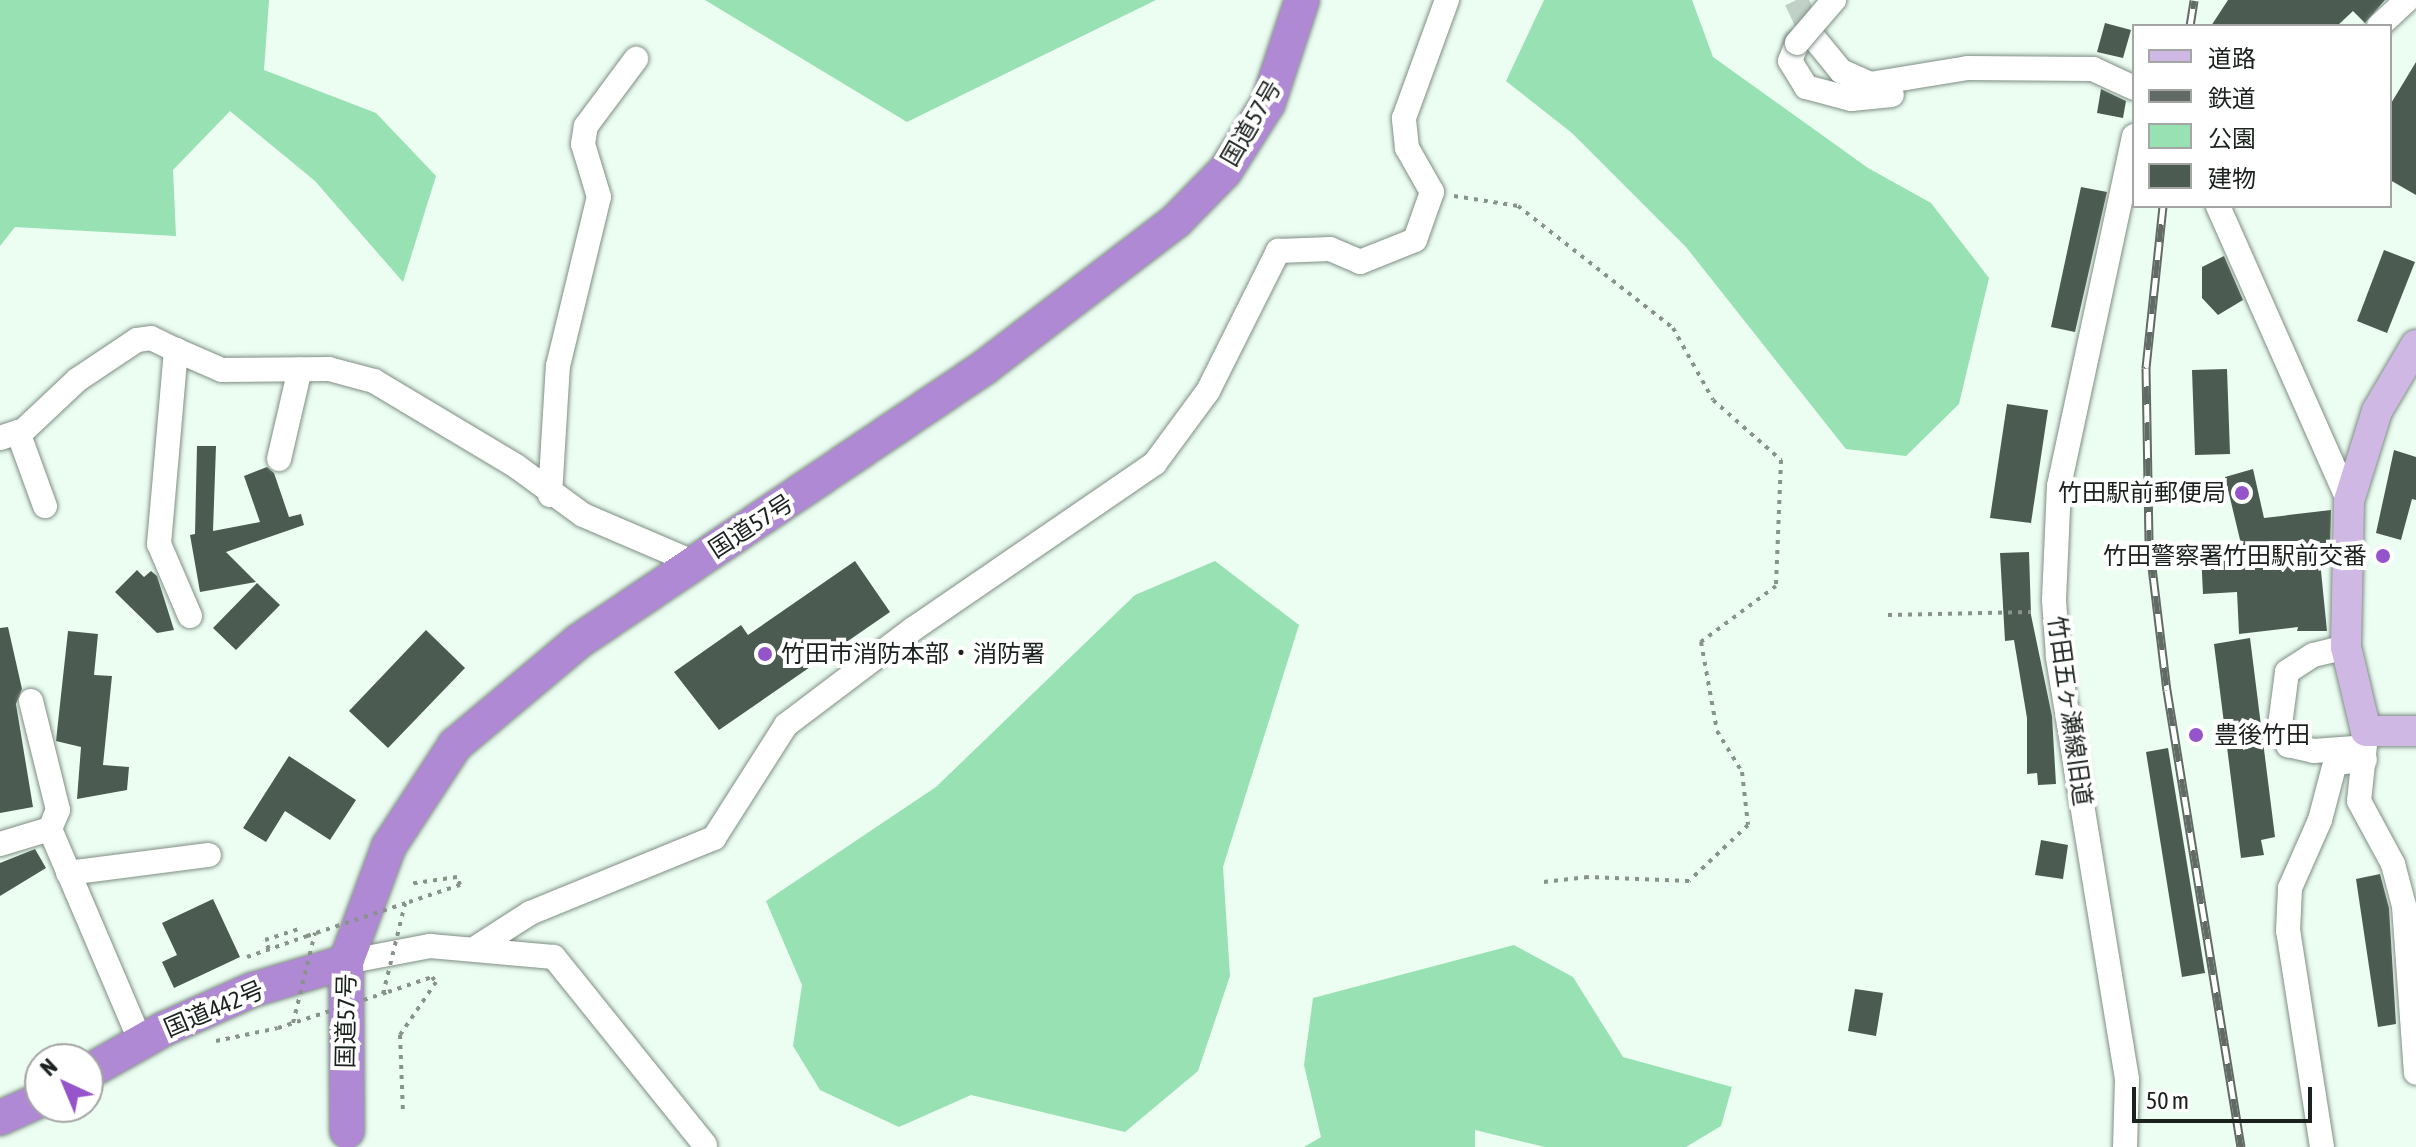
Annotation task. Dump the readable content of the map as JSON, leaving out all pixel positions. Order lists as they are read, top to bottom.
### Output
{
  "streets": {
    "highway": ["国道57号", "国道442号"],
    "street": ["竹田五ヶ瀬線旧道"]
  },
  "crossings": [
    ["国道57号", "国道442号"]
  ],
  "places": [
    "竹田駅前郵便局",
    "竹田警察署竹田駅前交番",
    "竹田市消防本部・消防署",
    "豊後竹田"
  ],
  "legend": [
    "道路",
    "鉄道",
    "公園",
    "建物"
  ],
  "scale_bar": "50 m",
  "north": "top left"
}
